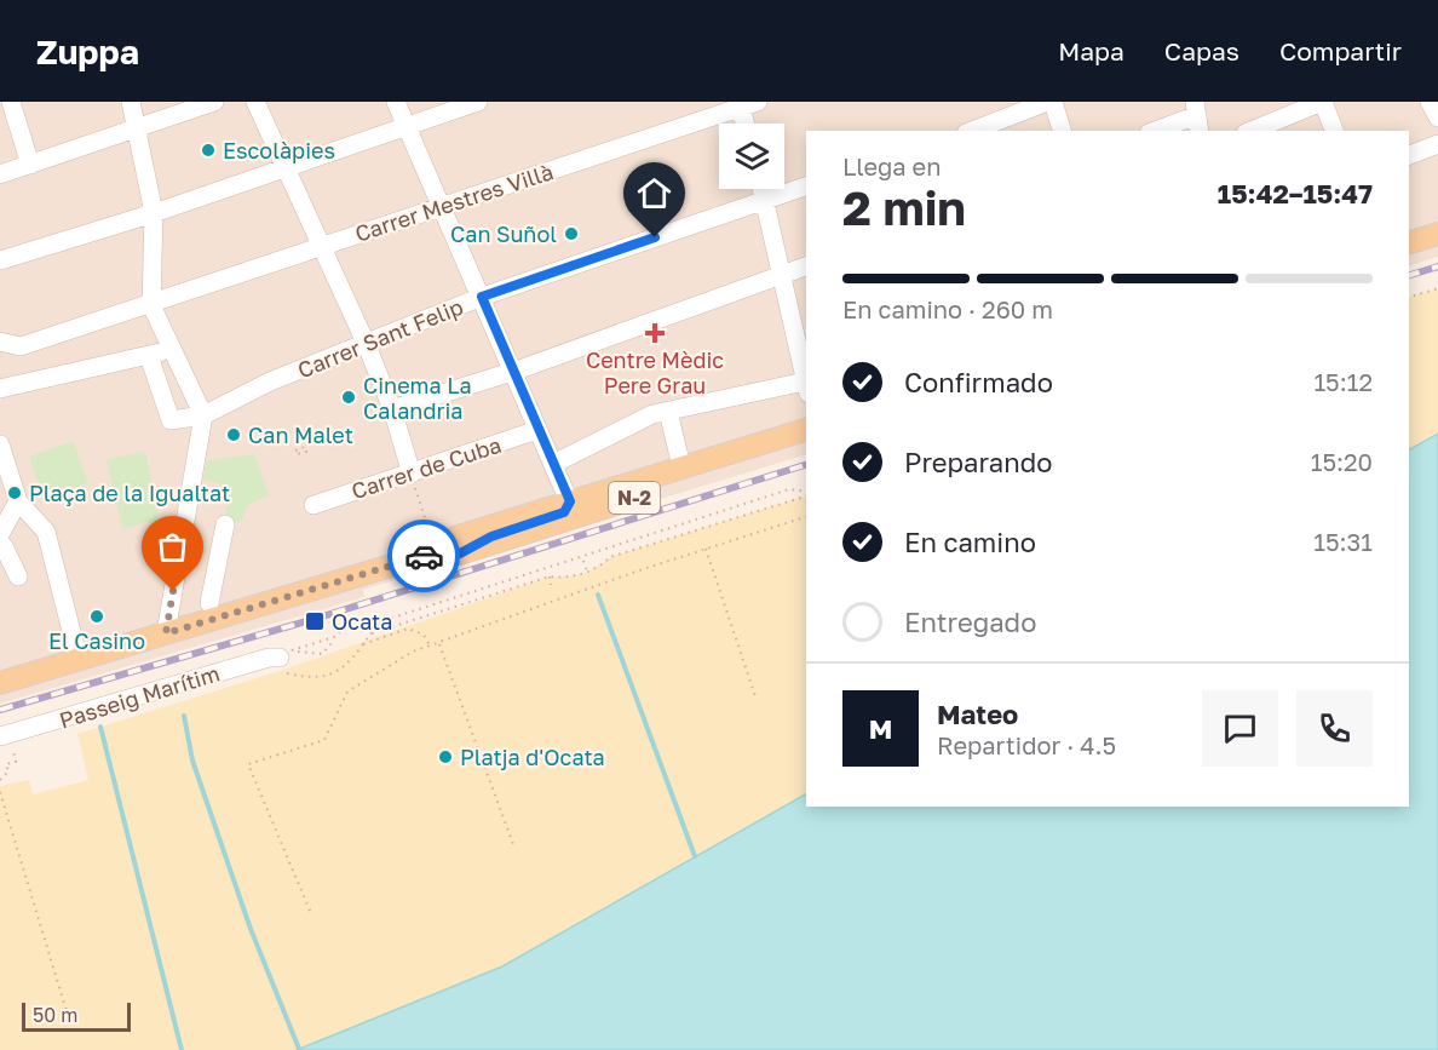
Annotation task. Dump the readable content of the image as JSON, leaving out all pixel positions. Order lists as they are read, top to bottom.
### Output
{
  "streets": {
    "main road": ["N-2"],
    "street": [
      "Carrer Mestres Villà",
      "Carrer Sant Felip",
      "Carrer de Cuba",
      "Passeig Marítim"
    ]
  },
  "places": {
    "other": [
      "Escolàpies",
      "Can Suñol",
      "Cinema La Calandria",
      "Can Malet",
      "Plaça de la Igualtat",
      "El Casino",
      "Platja d'Ocata"
    ],
    "health": ["Centre Mèdic Pere Grau"],
    "transit": ["Ocata"]
  },
  "scale_bar": "50 m",
  "page": {
    "header": "Zuppa",
    "nav": ["Mapa", "Capas", "Compartir"],
    "heading": ["2 min", "Llega en", "15:42–15:47"],
    "panel": ["Mateo", "Repartidor · 4.5"],
    "bar": "En camino · 260 m",
    "list": [
      ["Confirmado", "15:12"],
      ["Preparando", "15:20"],
      ["En camino", "15:31"],
      "Entregado"
    ],
    "round": "M",
    "scale": "50 m"
  }
}
